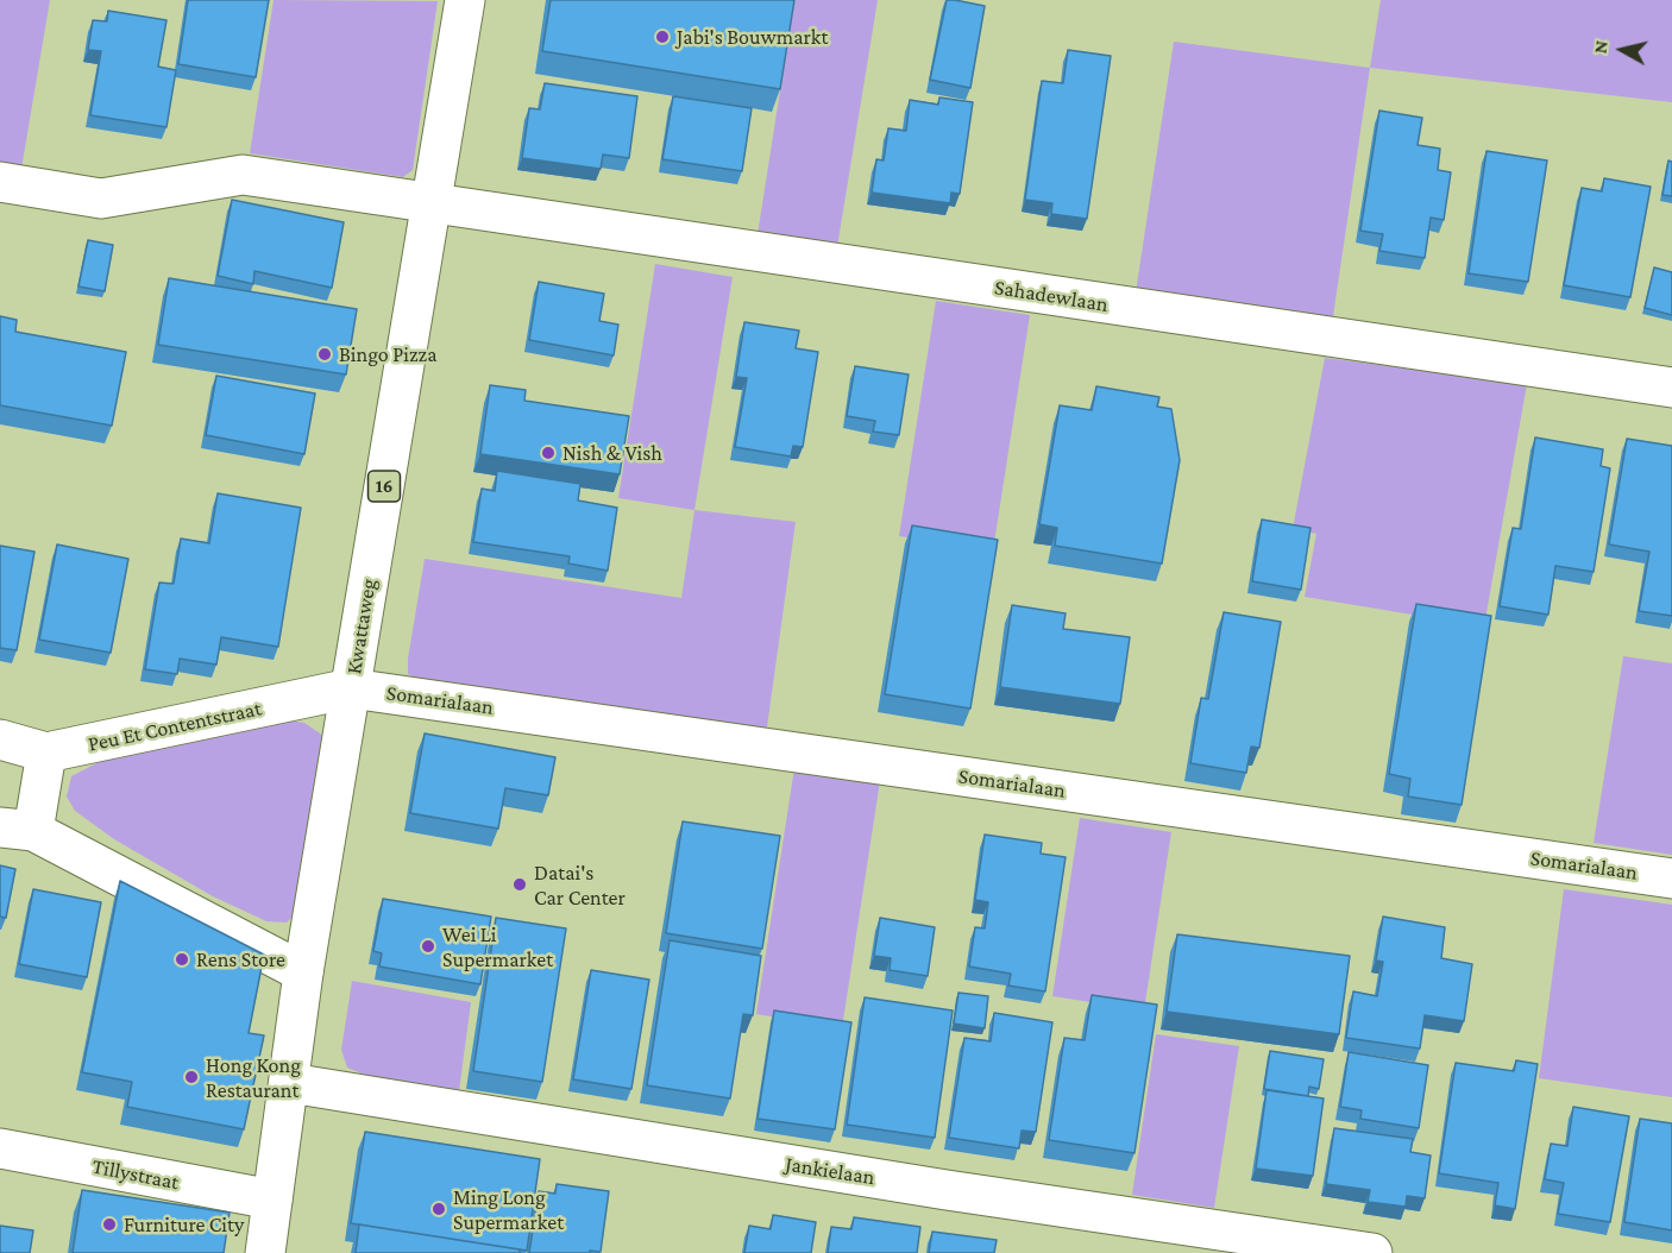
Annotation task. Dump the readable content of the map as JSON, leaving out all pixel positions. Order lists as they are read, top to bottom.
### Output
{
  "streets": {
    "street": [
      "Sahadewlaan",
      "16",
      "Kwattaweg",
      "Somarialaan",
      "Peu Et Contentstraat",
      "Jankielaan",
      "Tillystraat"
    ]
  },
  "crossings": [
    ["Sahadewlaan", "Kwattaweg"],
    ["Kwattaweg", "Somarialaan"],
    ["Kwattaweg", "Peu Et Contentstraat"],
    ["Kwattaweg", "Jankielaan"],
    ["Kwattaweg", "Tillystraat"],
    ["Somarialaan", "Peu Et Contentstraat"]
  ],
  "places": [
    "Jabi's Bouwmarkt",
    "Bingo Pizza",
    "Nish & Vish",
    "Datai's Car Center",
    "Wei Li Supermarket",
    "Rens Store",
    "Hong Kong Restaurant",
    "Ming Long Supermarket",
    "Furniture City"
  ],
  "north": "left"
}
